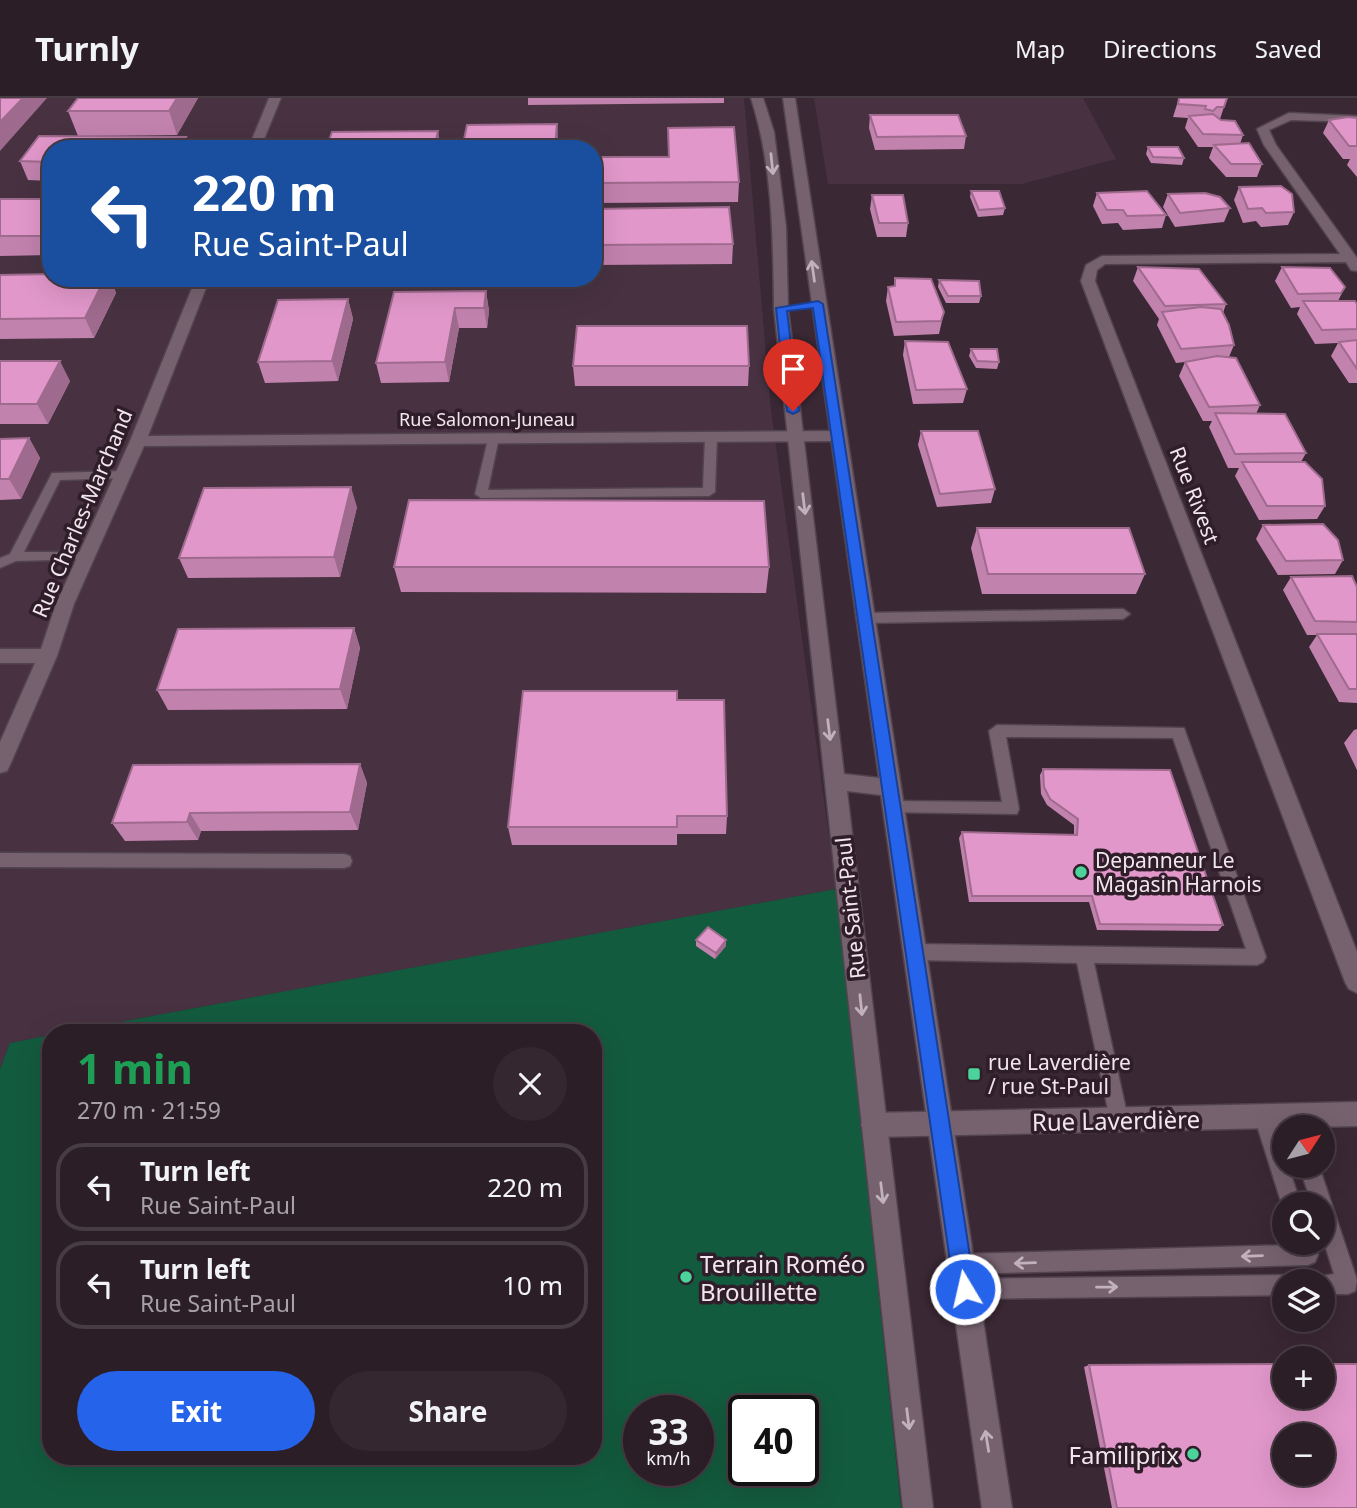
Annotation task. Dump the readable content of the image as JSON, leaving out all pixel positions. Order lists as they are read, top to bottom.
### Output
{
  "streets": {
    "street": [
      "Rue Salomon-Juneau",
      "Rue Rivest",
      "Rue Charles-Marchand",
      "Rue Saint-Paul",
      "Rue Laverdière"
    ]
  },
  "crossings": [
    ["Rue Salomon-Juneau", "Rue Charles-Marchand"],
    ["Rue Salomon-Juneau", "Rue Saint-Paul"],
    ["Rue Saint-Paul", "Rue Laverdière"]
  ],
  "places": {
    "other": ["Depanneur Le Magasin Harnois", "Terrain Roméo Brouillette", "Familiprix"],
    "transit": ["rue Laverdière / rue St-Paul"]
  },
  "north": "top right",
  "page": {
    "header": "Turnly",
    "nav": ["Map", "Directions", "Saved"],
    "turn": ["220 m", "Rue Saint-Paul"],
    "heading": ["1 min", "270 m · 21:59"],
    "map_buttons": ["+", "−"],
    "list": [
      {
        "name": "Turn left",
        "note": "Rue Saint-Paul",
        "value": "220 m"
      },
      {
        "name": "Turn left",
        "note": "Rue Saint-Paul",
        "value": "10 m"
      }
    ],
    "buttons": ["Exit", "Share"],
    "speed": "33 km/h",
    "limit": "40"
  }
}
